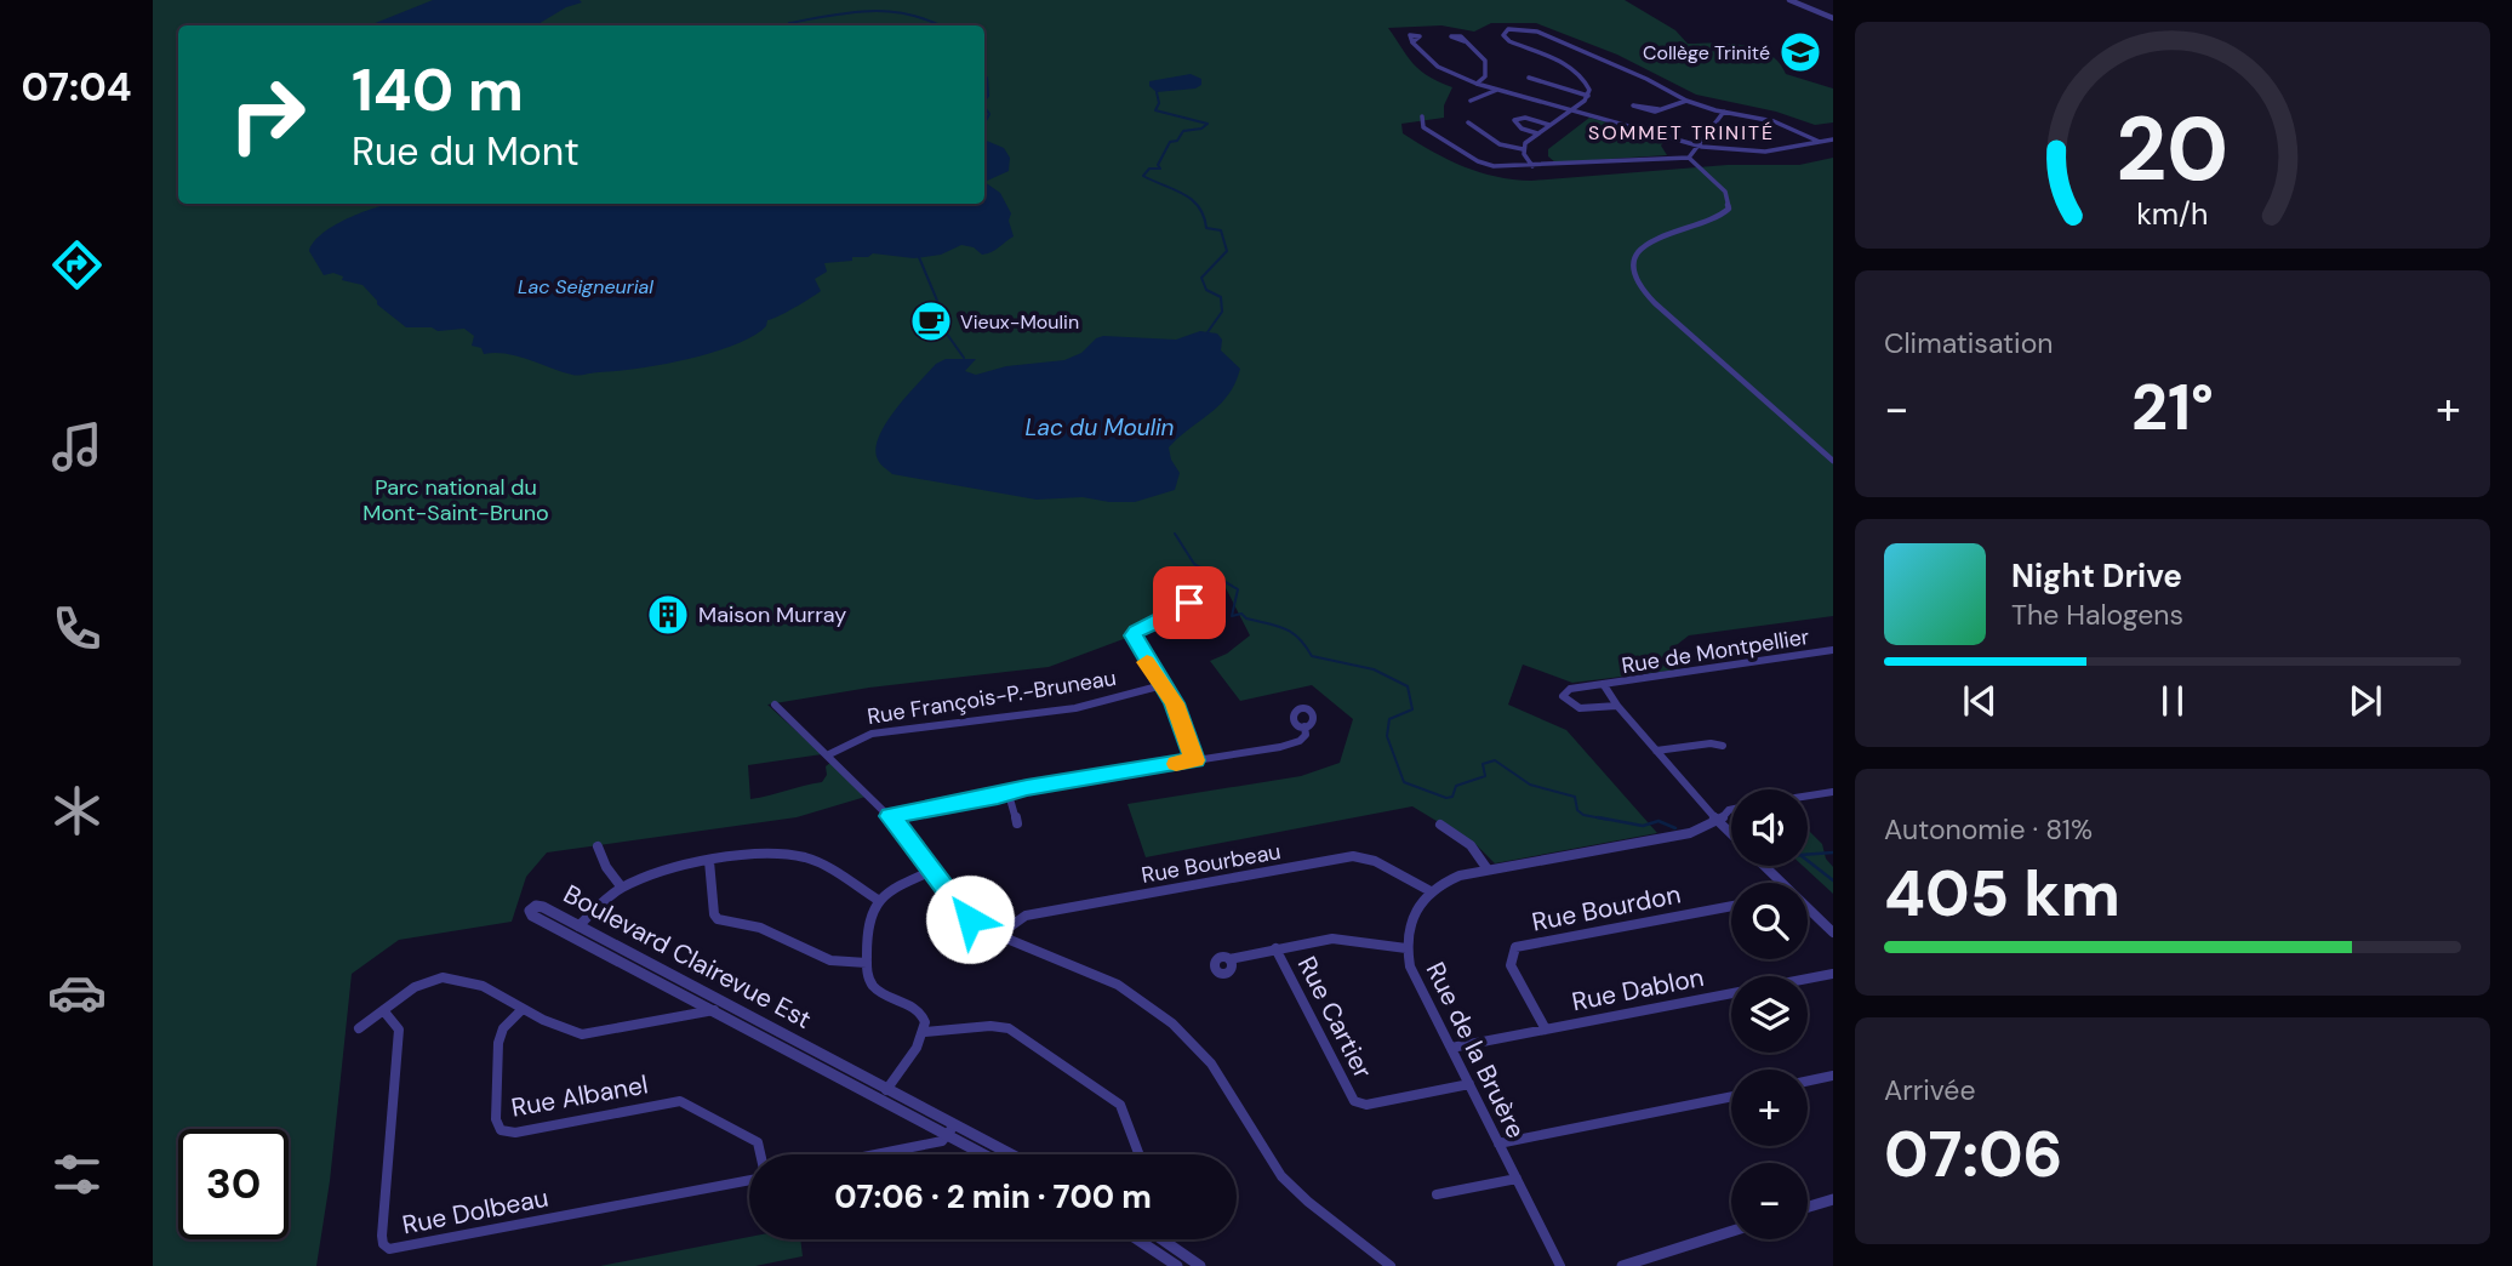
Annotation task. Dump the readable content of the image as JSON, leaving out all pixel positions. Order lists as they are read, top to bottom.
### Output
{
  "streets": {
    "street": [
      "Rue de Montpellier",
      "Rue François-P.-Bruneau",
      "Rue Bourbeau",
      "Rue Bourdon",
      "Boulevard Clairevue Est",
      "Rue Dablon",
      "Rue Cartier",
      "Rue de la Bruère",
      "Rue Albanel",
      "Rue Dolbeau"
    ]
  },
  "crossings": [
    ["Rue Bourbeau", "Rue de la Bruère"],
    ["Rue Bourdon", "Rue Dablon"],
    ["Rue Dablon", "Rue de la Bruère"],
    ["Rue Cartier", "Rue de la Bruère"]
  ],
  "districts": ["SOMMET TRINITÉ"],
  "water": ["Lac Seigneurial", "Lac du Moulin"],
  "parks": ["Parc national du Mont-Saint-Bruno"],
  "places": {
    "school or university": ["Collège Trinité"],
    "cafe": ["Vieux-Moulin"],
    "building": ["Maison Murray"]
  },
  "page": {
    "tabs": "07:04",
    "turn": ["140 m", "Rue du Mont"],
    "tile": [
      "Climatisation",
      ["Autonomie · 81%", "405 km"],
      ["Arrivée", "07:06"]
    ],
    "heat": ["−", "21°", "+"],
    "song": ["Night Drive", "The Halogens"],
    "map_buttons": ["+", "−"],
    "limit": "30",
    "trip": "07:06 · 2 min · 700 m",
    "gauge": ["20", "km/h"]
  }
}
